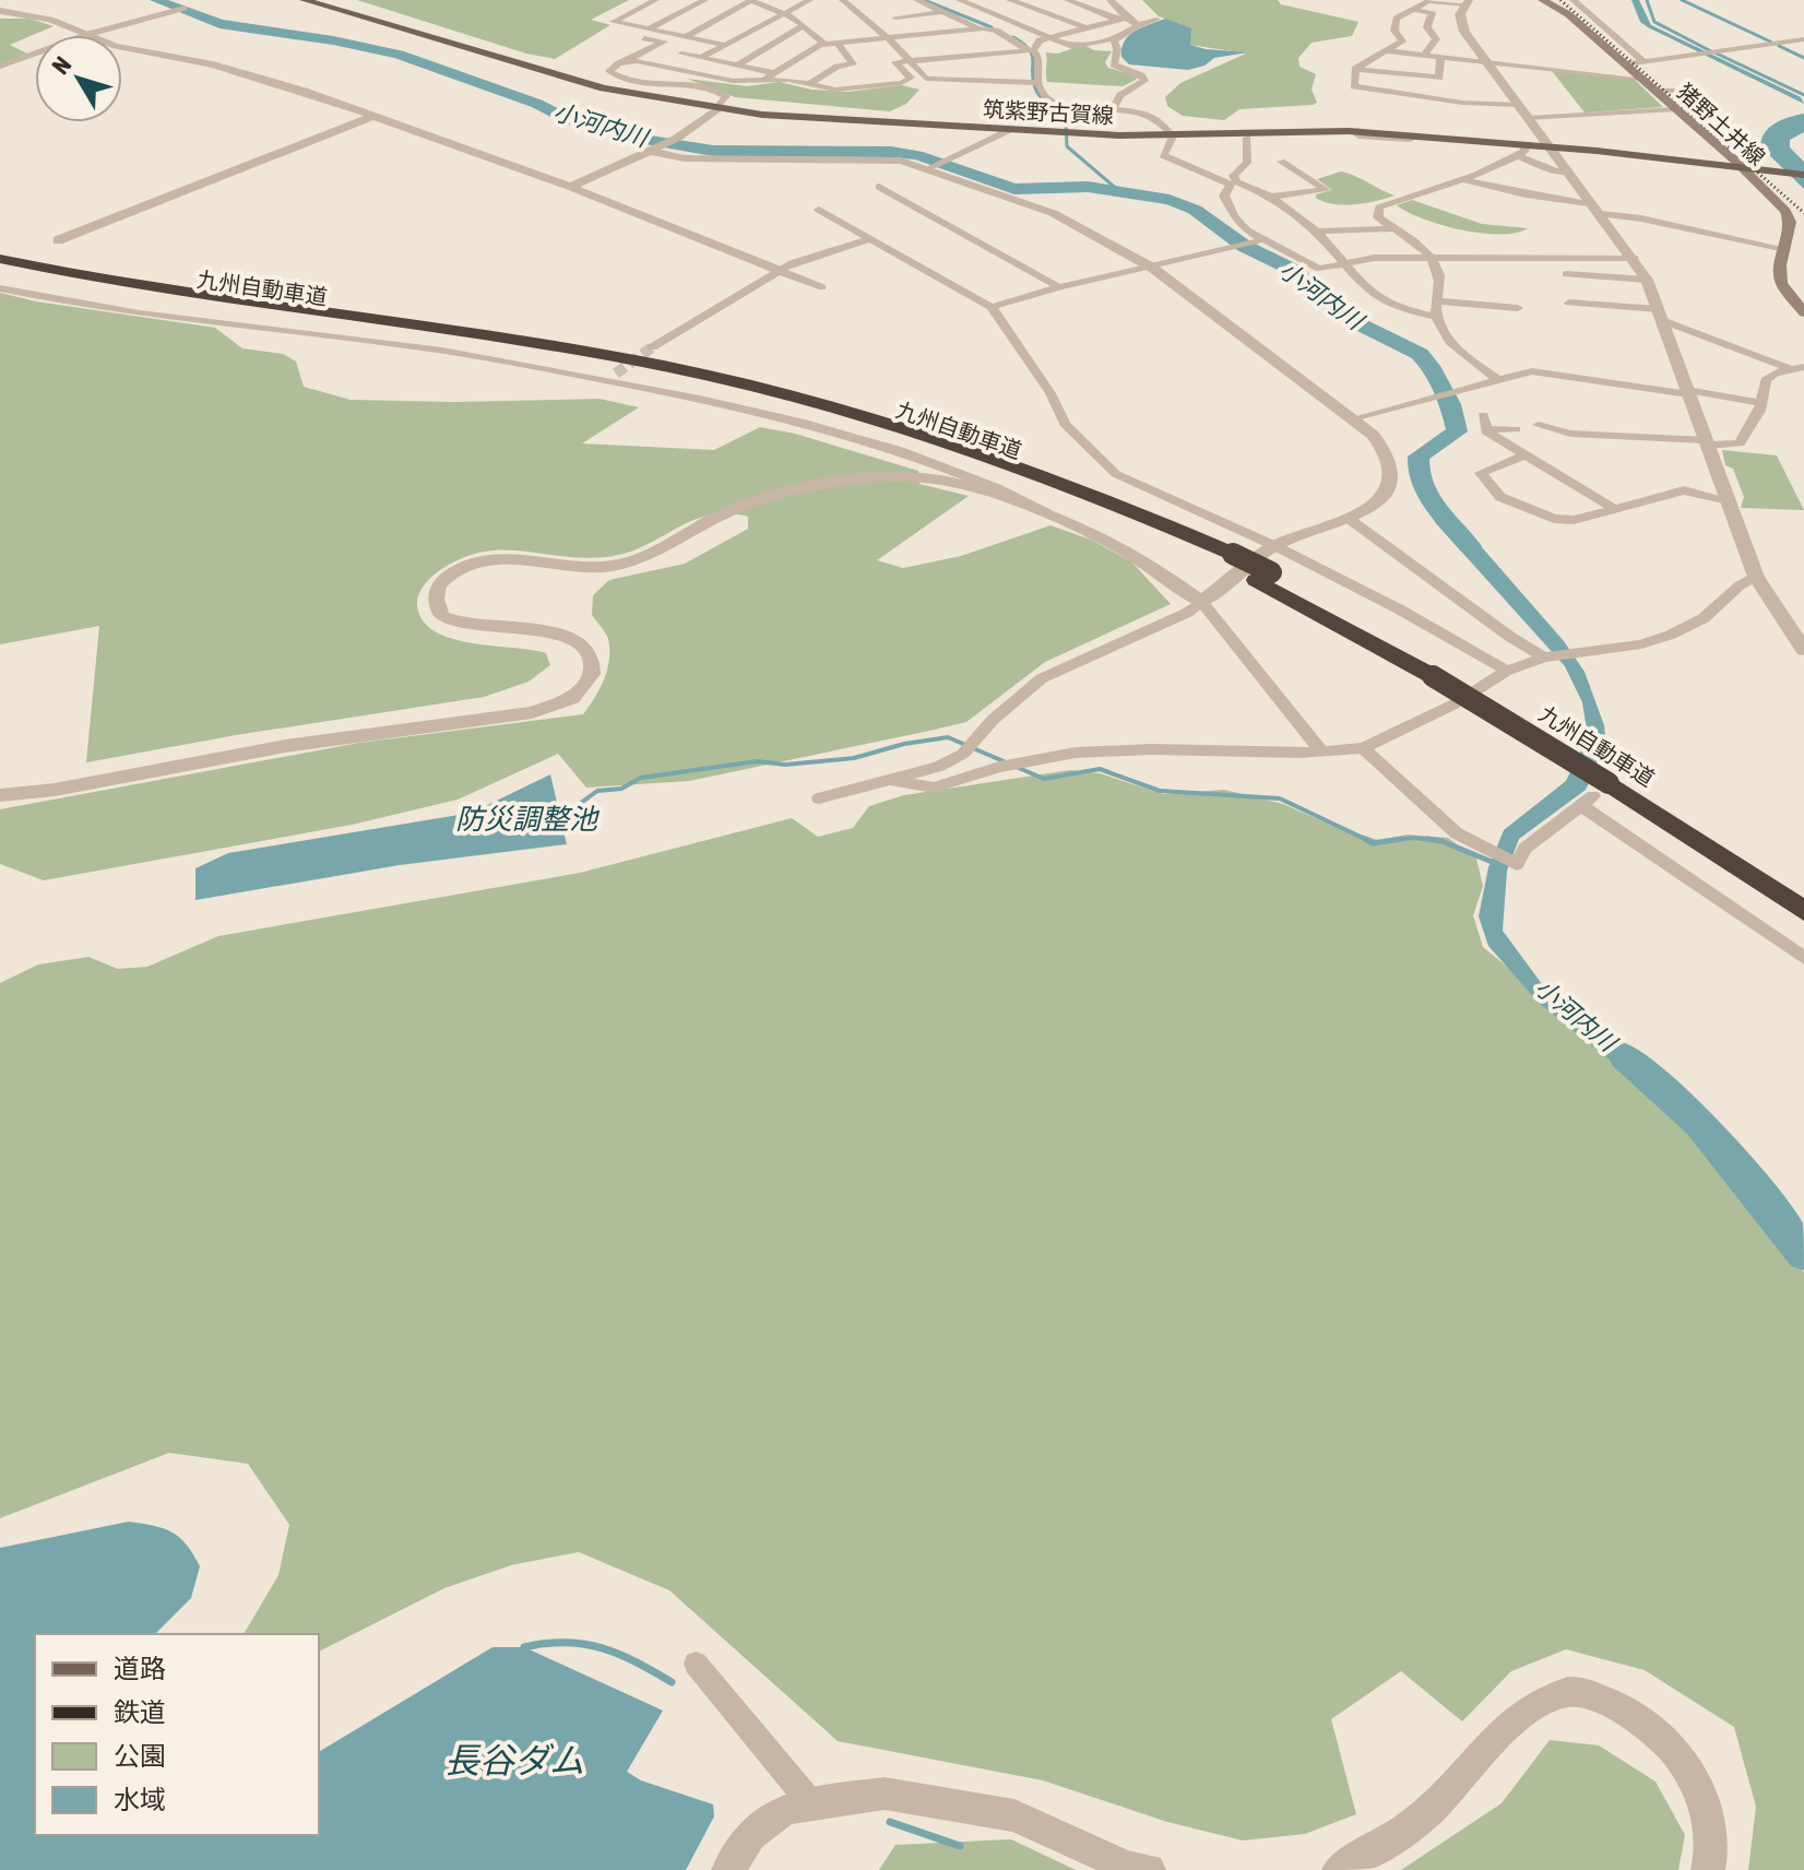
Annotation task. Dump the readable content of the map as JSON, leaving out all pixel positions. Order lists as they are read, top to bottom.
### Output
{
  "streets": {
    "highway": ["九州自動車道"],
    "main road": ["筑紫野古賀線", "猪野土井線"]
  },
  "crossings": [
    ["筑紫野古賀線", "猪野土井線"]
  ],
  "water": ["小河内川", "防災調整池", "長谷ダム"],
  "legend": [
    "道路",
    "鉄道",
    "公園",
    "水域"
  ],
  "north": "top left"
}
